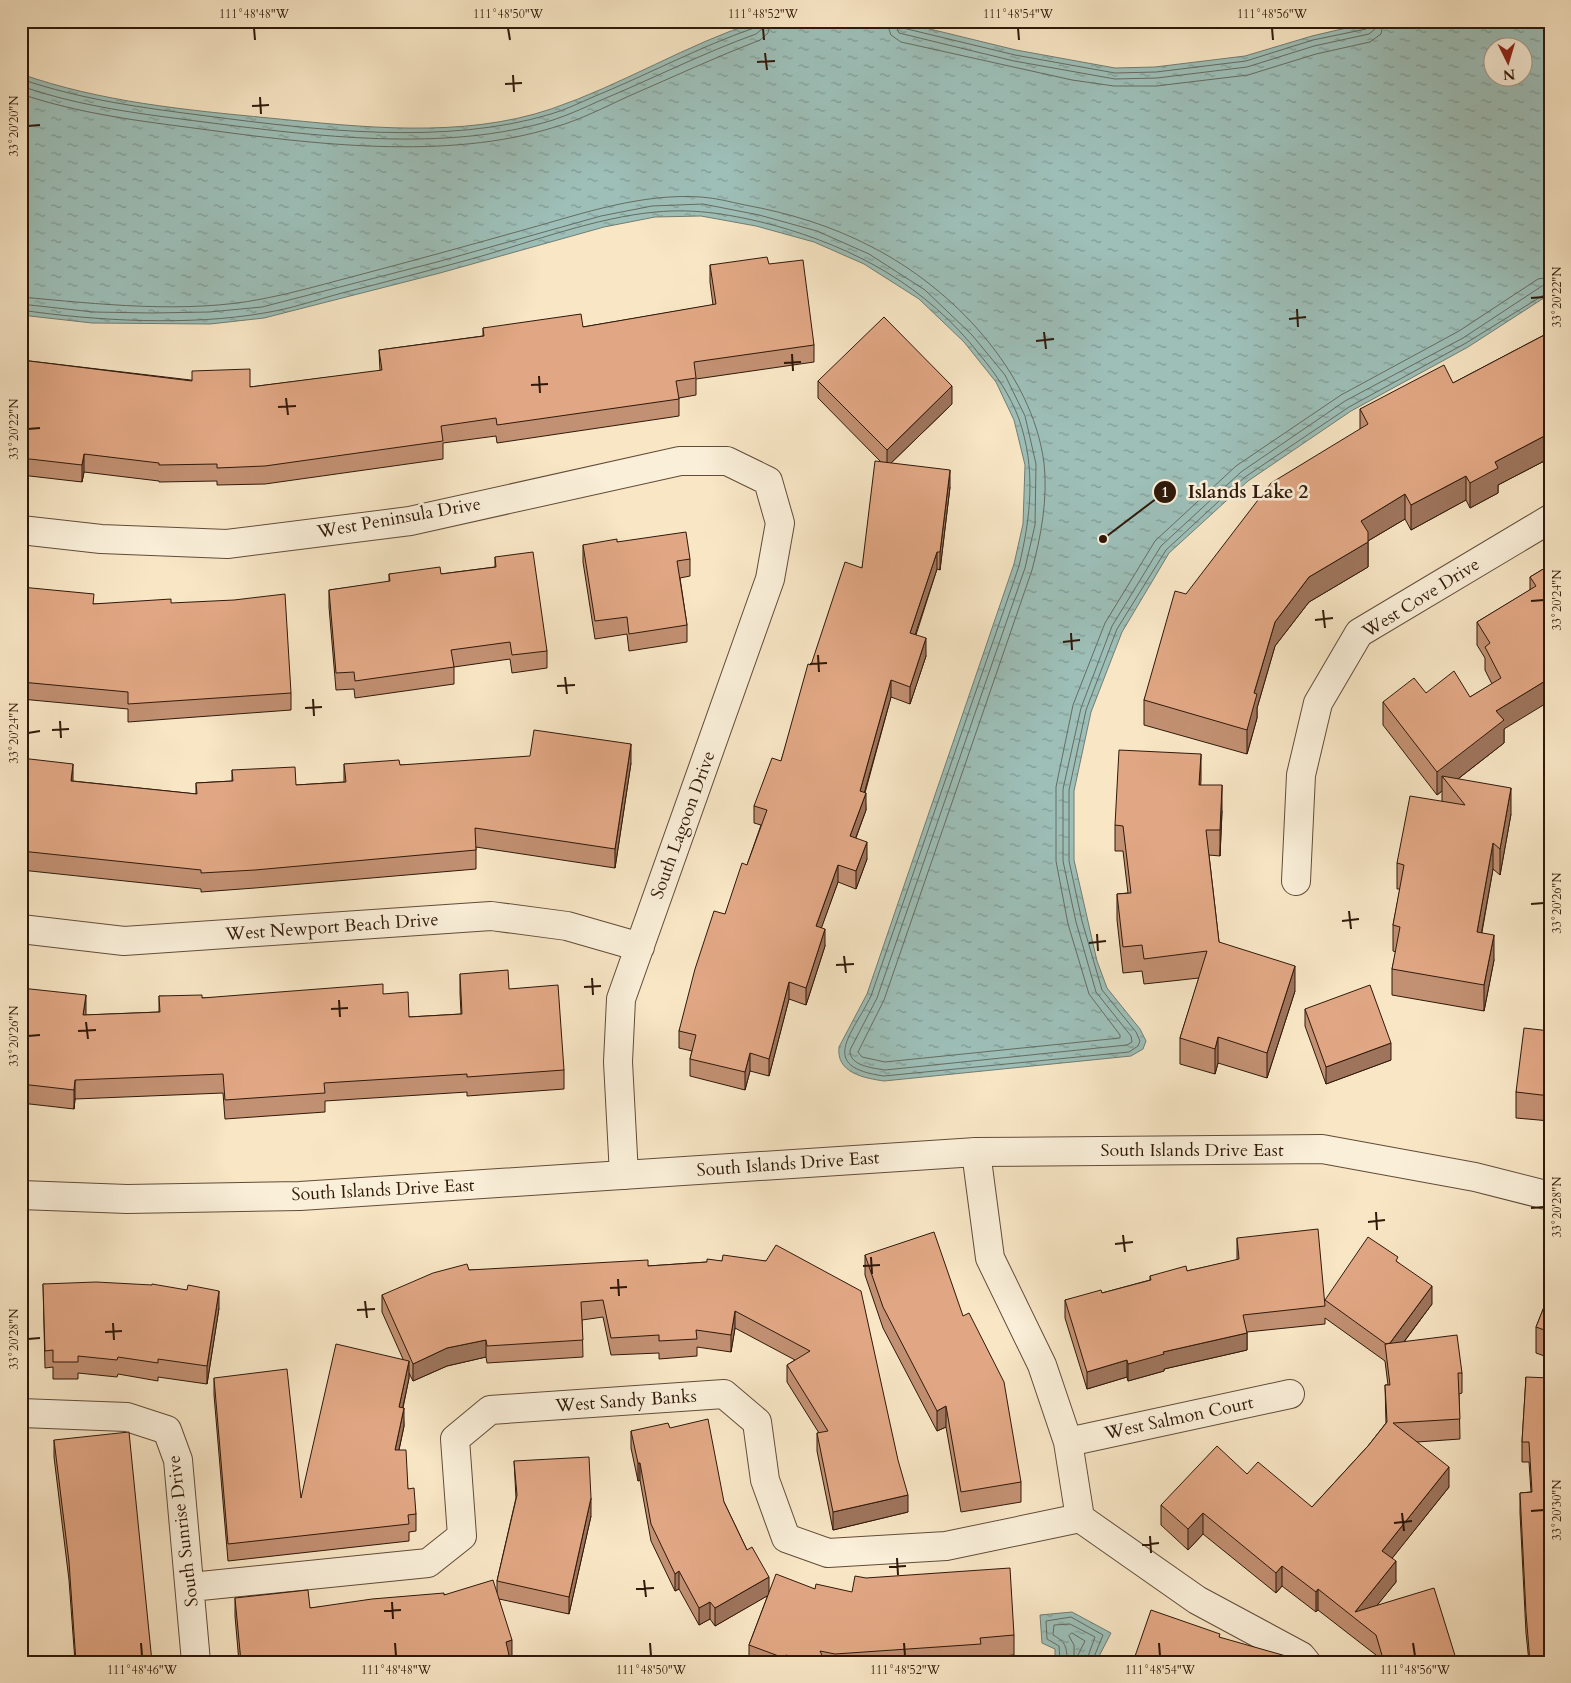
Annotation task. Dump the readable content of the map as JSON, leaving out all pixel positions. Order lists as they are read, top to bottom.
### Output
{
  "streets": {
    "street": [
      "West Peninsula Drive",
      "West Cove Drive",
      "South Lagoon Drive",
      "West Newport Beach Drive",
      "South Islands Drive East",
      "West Sandy Banks",
      "West Salmon Court",
      "South Sunrise Drive"
    ]
  },
  "crossings": [
    ["West Peninsula Drive", "South Lagoon Drive"],
    ["South Lagoon Drive", "West Newport Beach Drive"],
    ["South Lagoon Drive", "South Islands Drive East"],
    ["West Sandy Banks", "South Sunrise Drive"]
  ],
  "places": ["Islands Lake 2"],
  "north": "bottom",
  "coordinates": [
    "111°48'48\"W",
    "111°48'50\"W",
    "111°48'52\"W",
    "111°48'54\"W",
    "111°48'56\"W",
    "33°20'20\"N",
    "33°20'22\"N",
    "33°20'24\"N",
    "33°20'26\"N",
    "33°20'28\"N",
    "33°20'30\"N",
    "111°48'46\"W"
  ]
}
